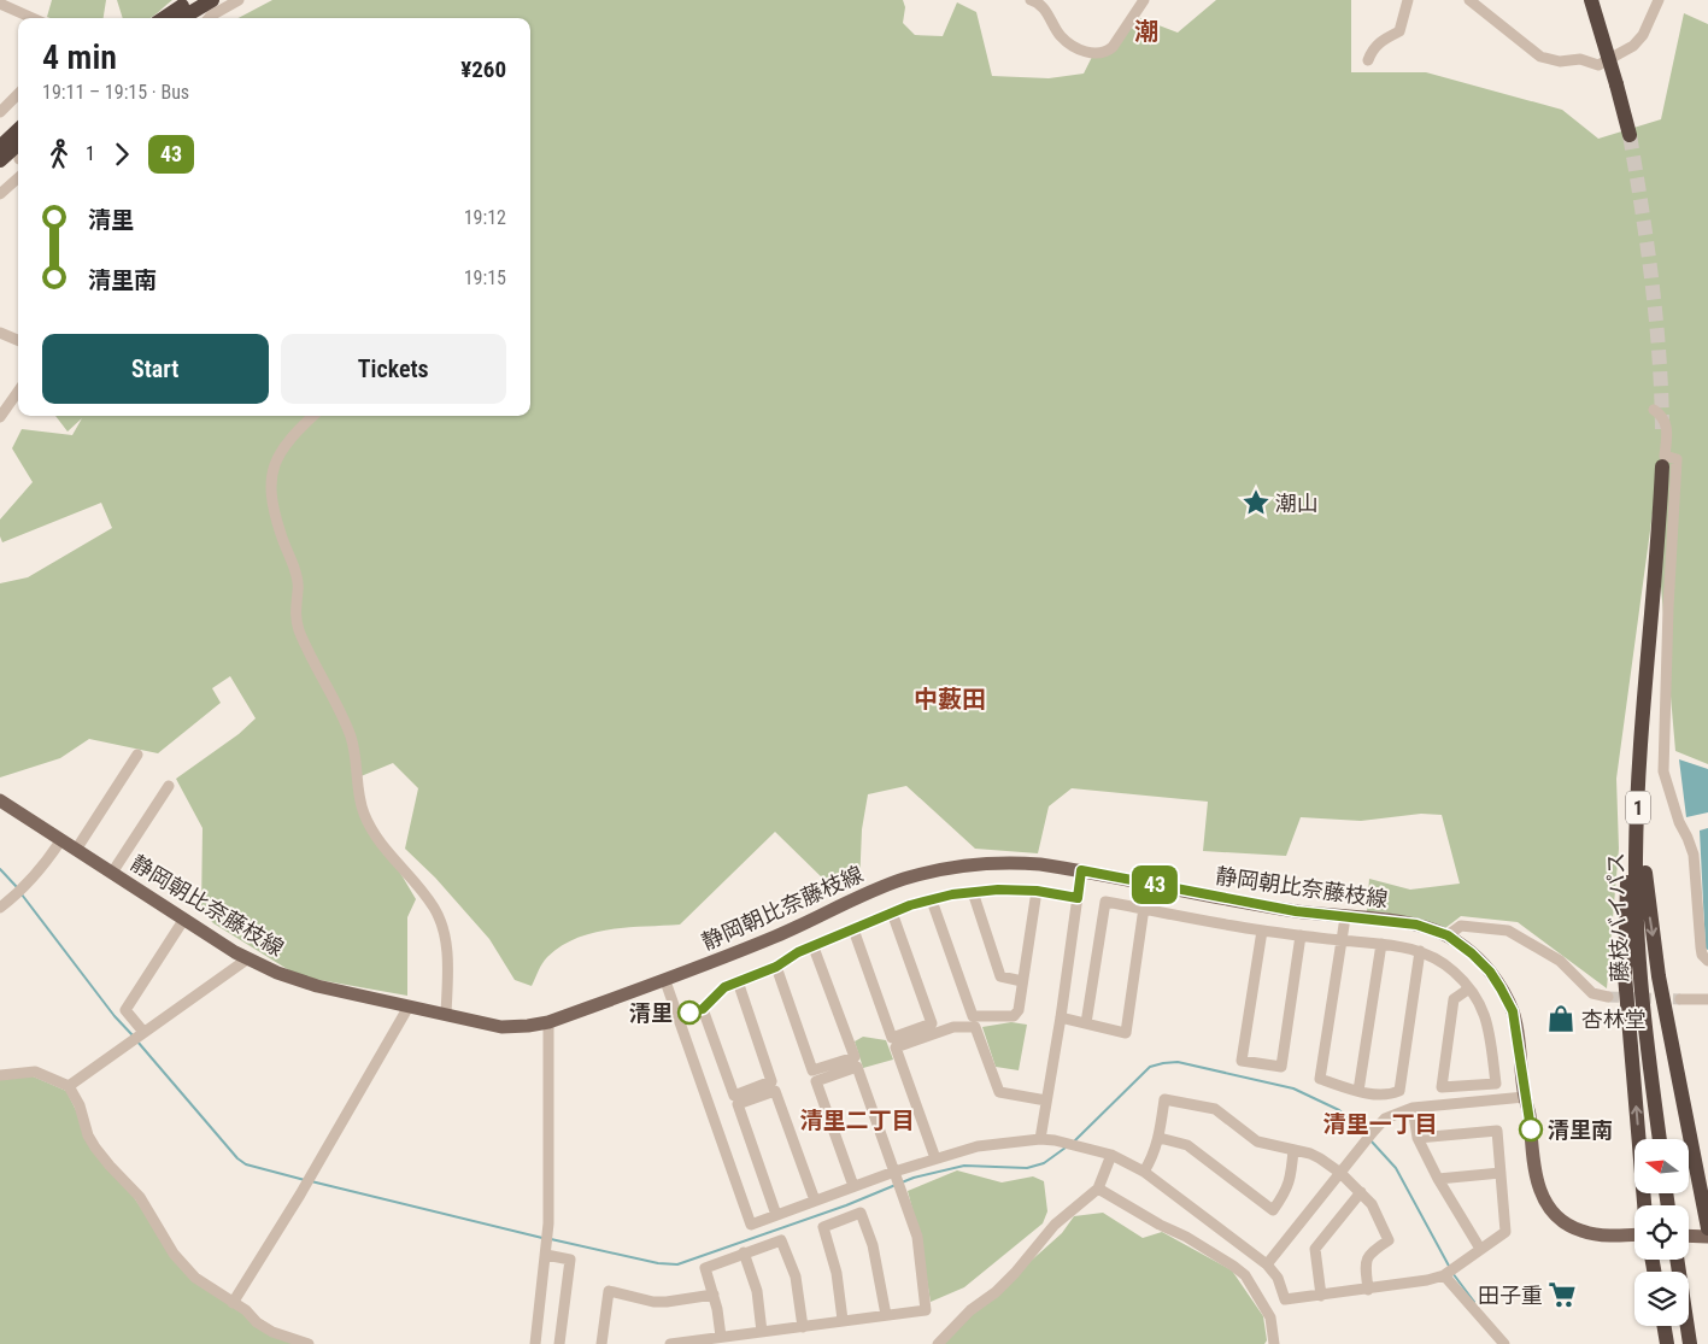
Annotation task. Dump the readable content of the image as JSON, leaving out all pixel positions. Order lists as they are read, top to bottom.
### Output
{
  "streets": {
    "highway": ["1", "藤枝バイパス"],
    "main road": ["静岡朝比奈藤枝線"]
  },
  "crossings": [
    ["1", "藤枝バイパス"]
  ],
  "districts": [
    "潮",
    "中藪田",
    "清里二丁目",
    "清里一丁目"
  ],
  "places": {
    "place": ["潮山"],
    "other": ["清里", "清里南"],
    "shop": ["杏林堂"],
    "supermarket": ["田子重"]
  },
  "lines": ["bus line 43"],
  "north": "left",
  "page": {
    "on_map": "43",
    "heading": ["4 min", "19:11 – 19:15 · Bus", "¥260"],
    "legs": ["1", "43"],
    "list": [
      {
        "name": "清里",
        "value": "19:12"
      },
      {
        "name": "清里南",
        "value": "19:15"
      }
    ],
    "buttons": ["Start", "Tickets"]
  }
}
